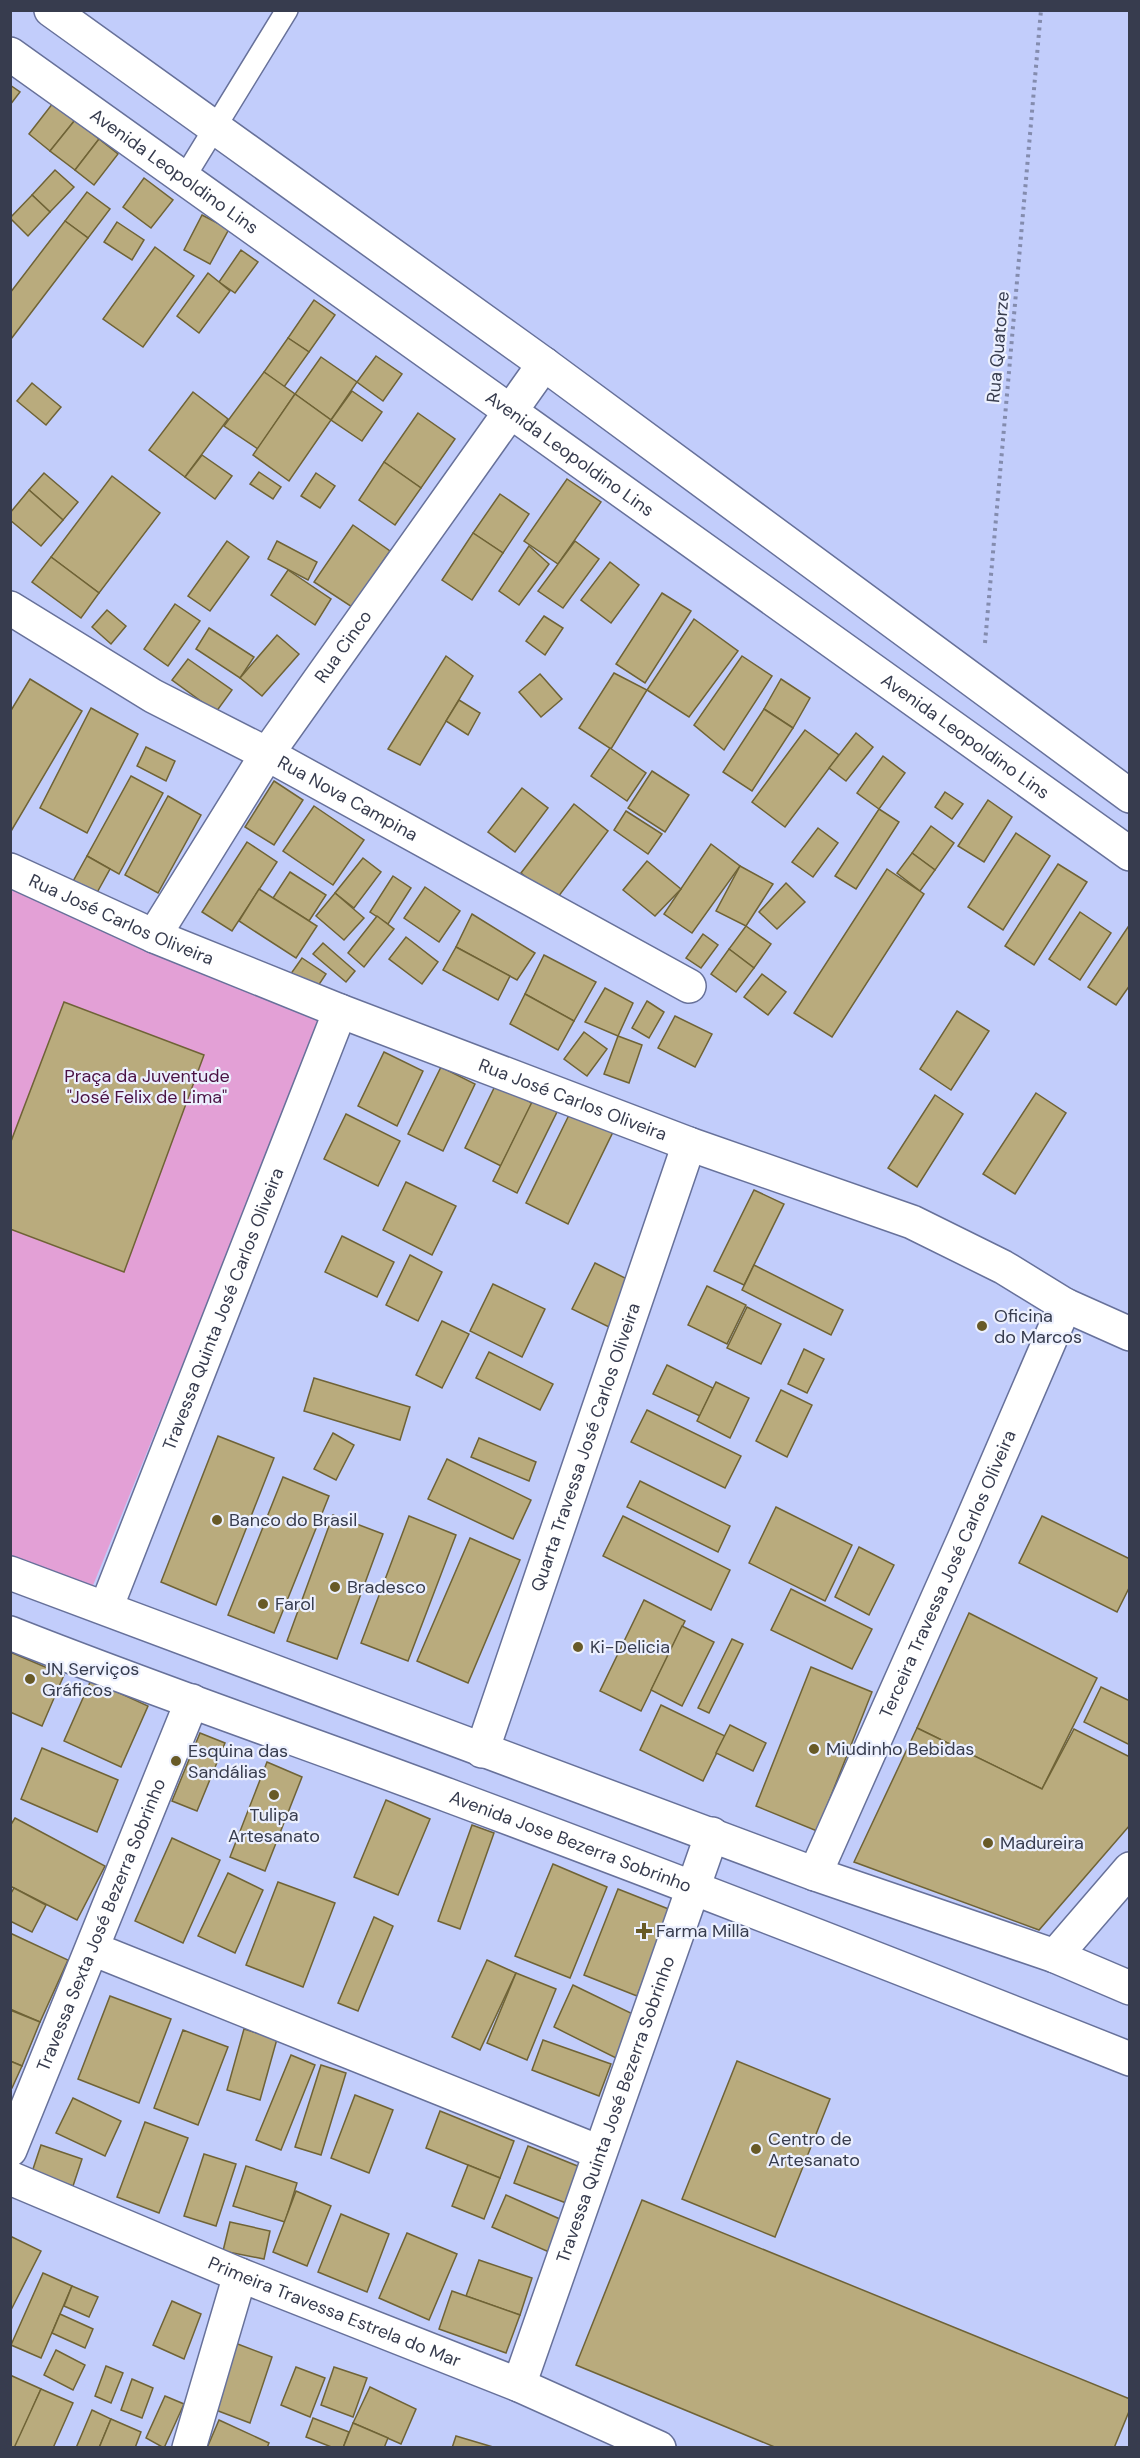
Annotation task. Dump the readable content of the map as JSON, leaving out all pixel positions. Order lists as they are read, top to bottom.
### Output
{
  "streets": {
    "street": [
      "Avenida Leopoldino Lins",
      "Rua Cinco",
      "Rua Nova Campina",
      "Rua José Carlos Oliveira",
      "Travessa Quinta José Carlos Oliveira",
      "Quarta Travessa José Carlos Oliveira",
      "Terceira Travessa José Carlos Oliveira",
      "Avenida Jose Bezerra Sobrinho",
      "Travessa Sexta José Bezerra Sobrinho",
      "Travessa Quinta José Bezerra Sobrinho",
      "Primeira Travessa Estrela do Mar"
    ],
    "path": ["Rua Quatorze"]
  },
  "crossings": [
    ["Avenida Leopoldino Lins", "Rua Cinco"],
    ["Rua Cinco", "Rua Nova Campina"],
    ["Rua Cinco", "Rua José Carlos Oliveira"],
    ["Rua José Carlos Oliveira", "Travessa Quinta José Carlos Oliveira"],
    ["Rua José Carlos Oliveira", "Quarta Travessa José Carlos Oliveira"],
    ["Rua José Carlos Oliveira", "Terceira Travessa José Carlos Oliveira"],
    ["Avenida Jose Bezerra Sobrinho", "Travessa Sexta José Bezerra Sobrinho"],
    ["Avenida Jose Bezerra Sobrinho", "Travessa Quinta José Bezerra Sobrinho"],
    ["Travessa Quinta José Bezerra Sobrinho", "Primeira Travessa Estrela do Mar"]
  ],
  "parks": ["Praça da Juventude \"José Felix de Lima\""],
  "places": {
    "other": [
      "Oficina do Marcos",
      "Banco do Brasil",
      "Bradesco",
      "Farol",
      "Ki-Delicia",
      "JN Serviços Gráficos",
      "Miudinho Bebidas",
      "Esquina das Sandálias",
      "Tulipa Artesanato",
      "Madureira",
      "Centro de Artesanato"
    ],
    "health": ["Farma Milla"]
  }
}
